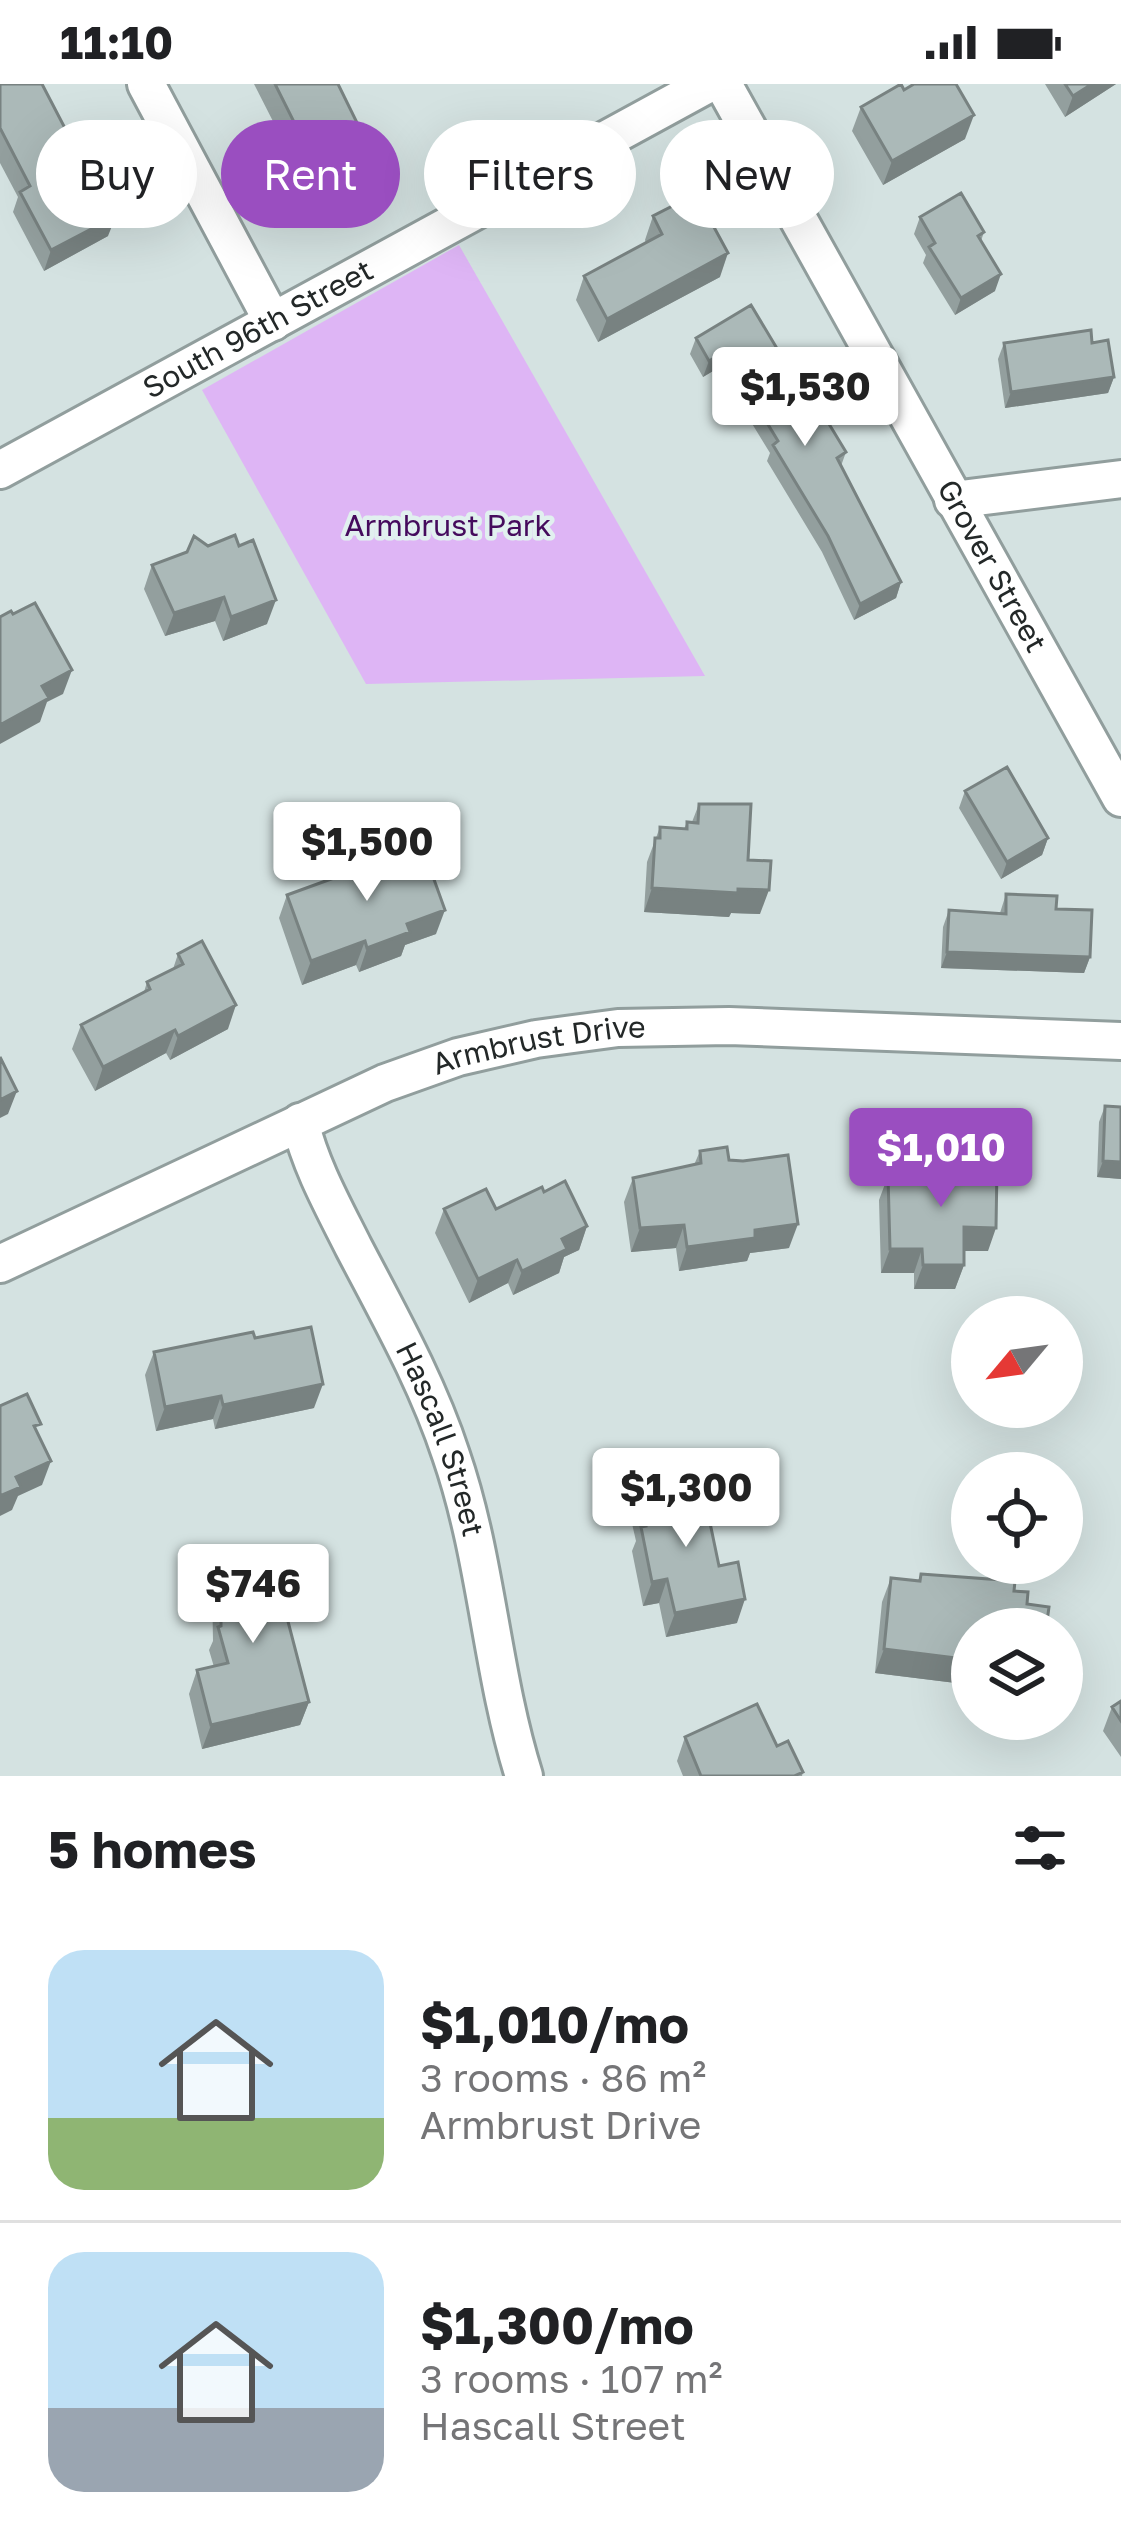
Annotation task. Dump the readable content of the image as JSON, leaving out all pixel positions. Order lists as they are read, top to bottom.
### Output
{
  "streets": {
    "street": [
      "South 96th Street",
      "Grover Street",
      "Armbrust Drive",
      "Hascall Street"
    ]
  },
  "crossings": [
    ["Armbrust Drive", "Hascall Street"]
  ],
  "parks": ["Armbrust Park"],
  "north": "bottom left",
  "page": {
    "status": "11:10",
    "chip": [
      "Buy",
      "Rent",
      "Filters",
      "New"
    ],
    "price": [
      "$1,530",
      "$1,500",
      "$1,010",
      "$1,300",
      "$746"
    ],
    "heading": "5 homes",
    "list": [
      {
        "name": "$1,010/mo",
        "note": "3 rooms · 86 m² · Armbrust Drive"
      },
      {
        "name": "$1,300/mo",
        "note": "3 rooms · 107 m² · Hascall Street"
      }
    ]
  }
}
